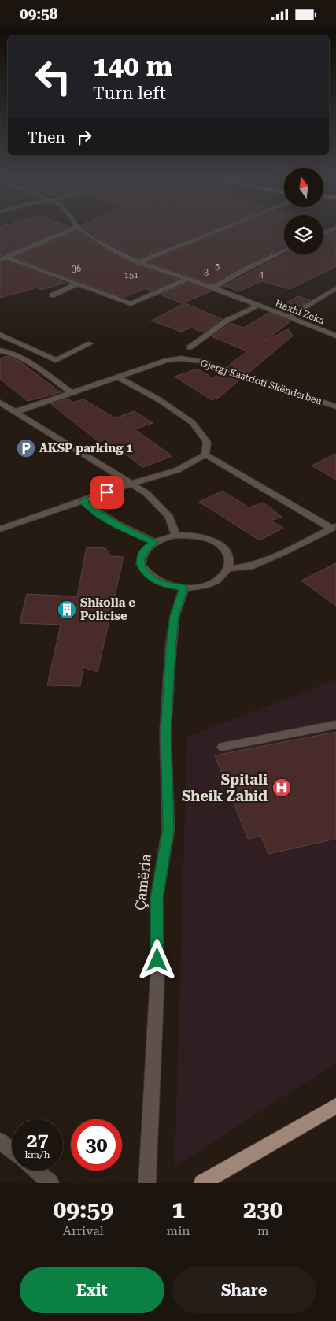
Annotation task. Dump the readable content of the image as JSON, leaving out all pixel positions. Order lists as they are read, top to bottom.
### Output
{
  "streets": {
    "street": ["Haxhi Zeka", "Gjergj Kastrioti Skënderbeu", "Çamëria"]
  },
  "places": {
    "parking": ["AKSP parking 1"],
    "building": ["Shkolla e Policise"],
    "hospital": ["Spitali Sheik Zahid"]
  },
  "house_numbers": [
    "5",
    "36",
    "3",
    "4",
    "151"
  ],
  "north": "top",
  "page": {
    "status": "09:58",
    "turn": ["140 m", "Turn left"],
    "then": "Then",
    "speed": "27 km/h",
    "limit": "30",
    "eta": [
      "09:59",
      "Arrival",
      "1",
      "min",
      "230",
      "m"
    ],
    "buttons": ["Exit", "Share"]
  }
}
